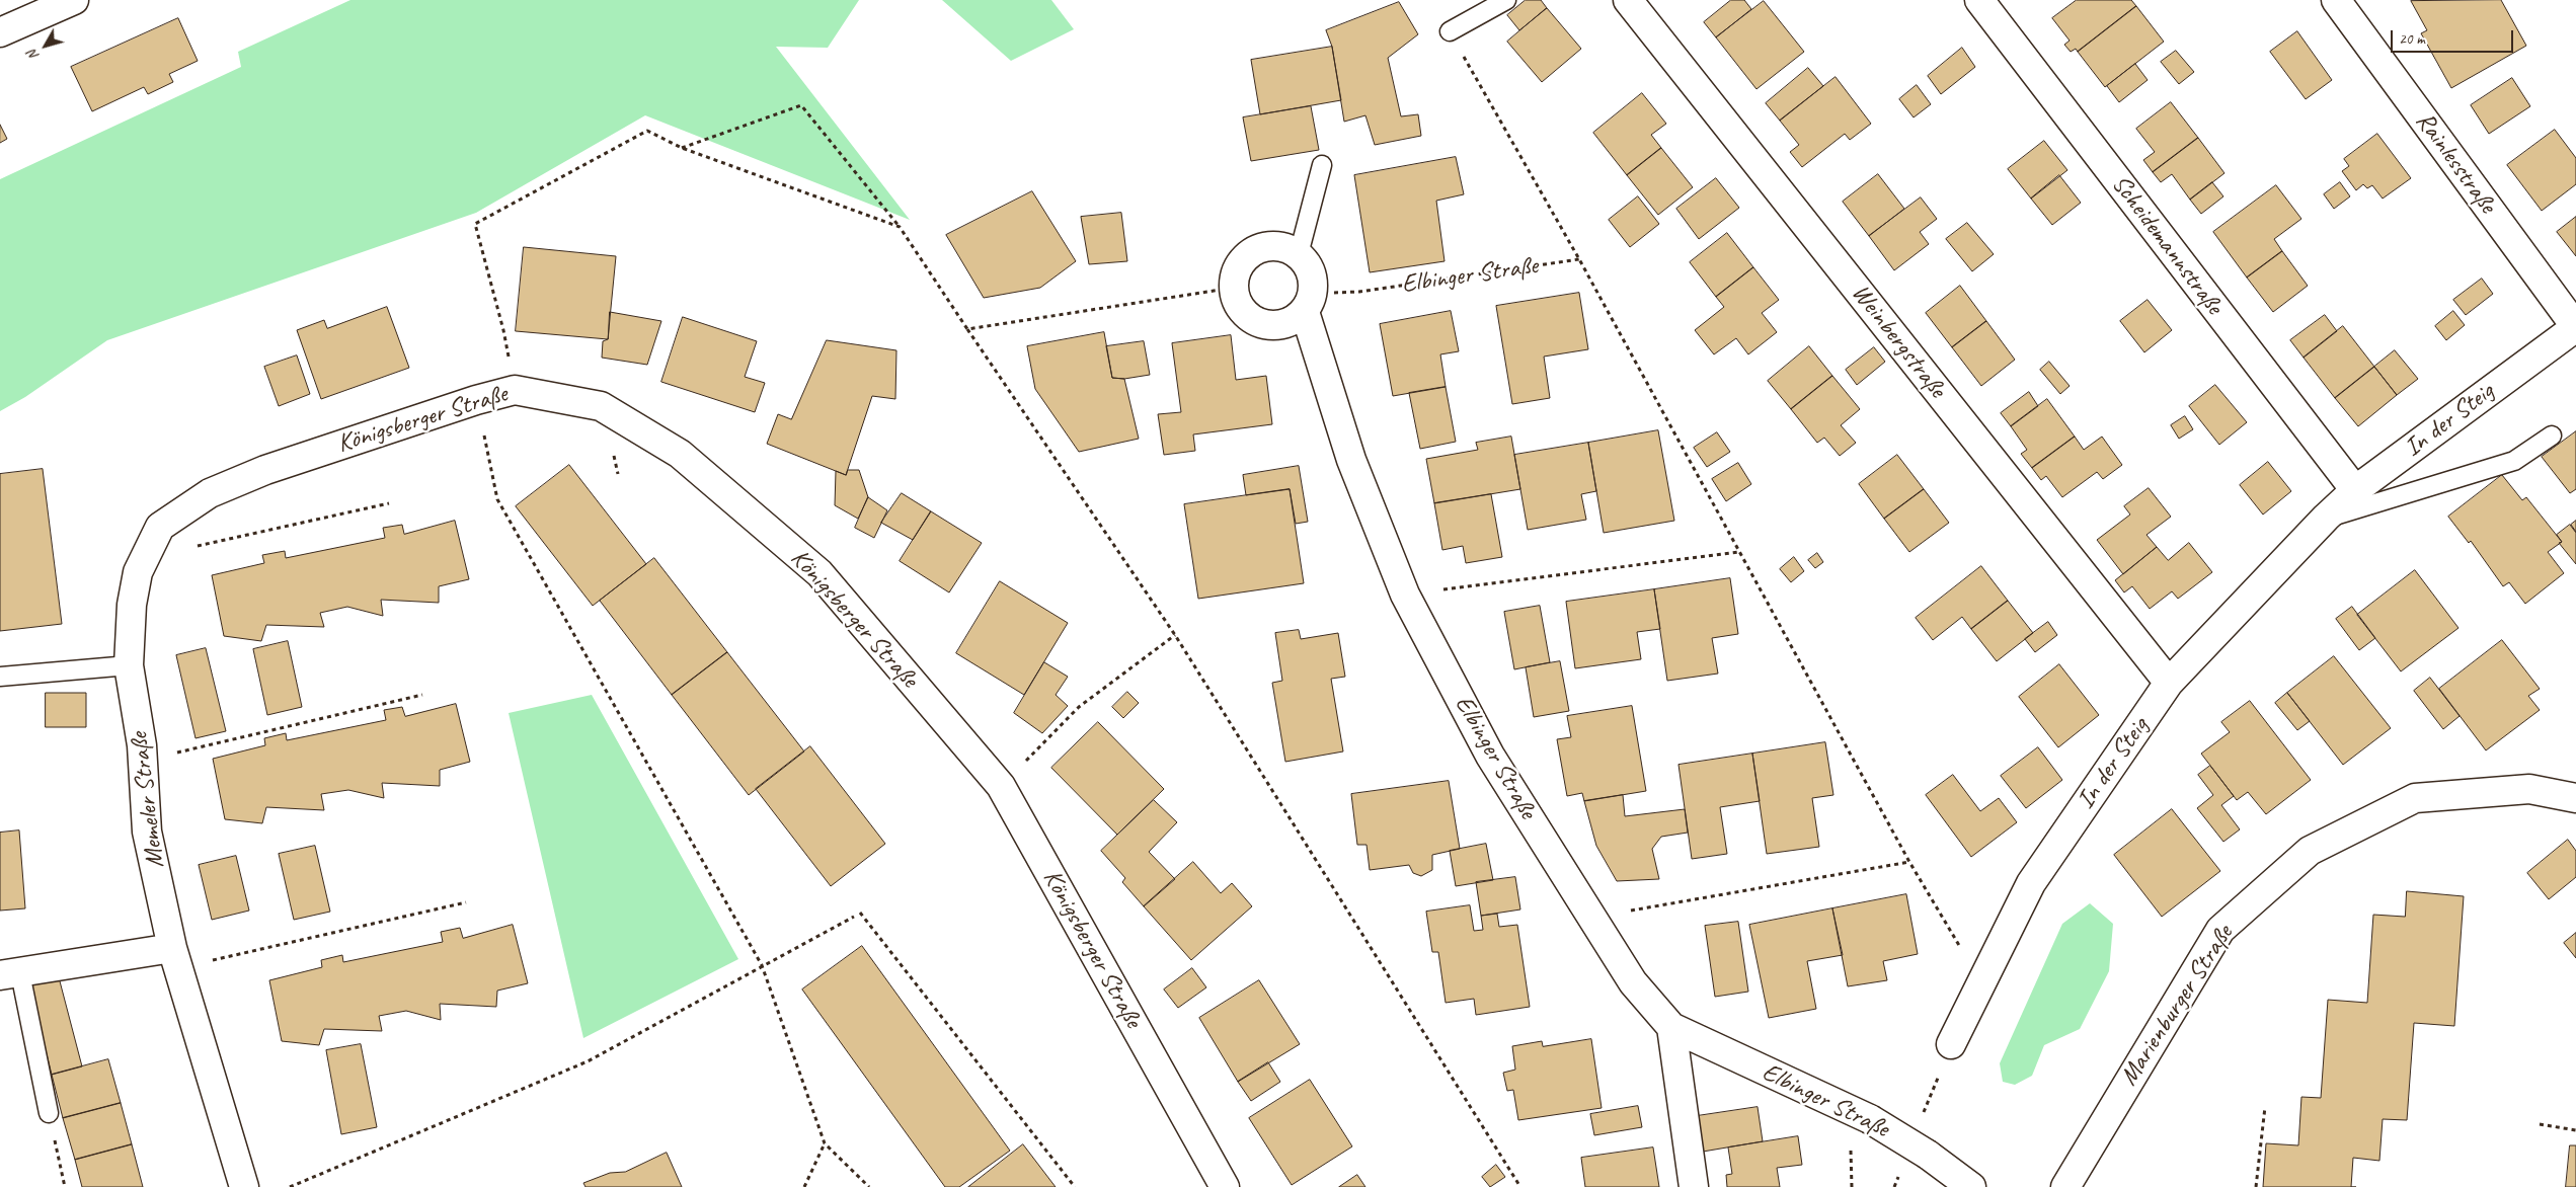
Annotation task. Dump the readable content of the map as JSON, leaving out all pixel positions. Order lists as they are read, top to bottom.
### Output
{
  "streets": {
    "street": [
      "Rainlesstraße",
      "Scheidemannstraße",
      "Elbinger Straße",
      "Weinbergstraße",
      "Königsberger Straße",
      "In der Steig",
      "Memeler Straße",
      "Marienburger Straße"
    ]
  },
  "crossings": [
    ["Rainlesstraße", "In der Steig"],
    ["Scheidemannstraße", "In der Steig"],
    ["Weinbergstraße", "In der Steig"],
    ["Königsberger Straße", "Memeler Straße"]
  ],
  "scale_bar": "20 m",
  "north": "bottom left"
}
